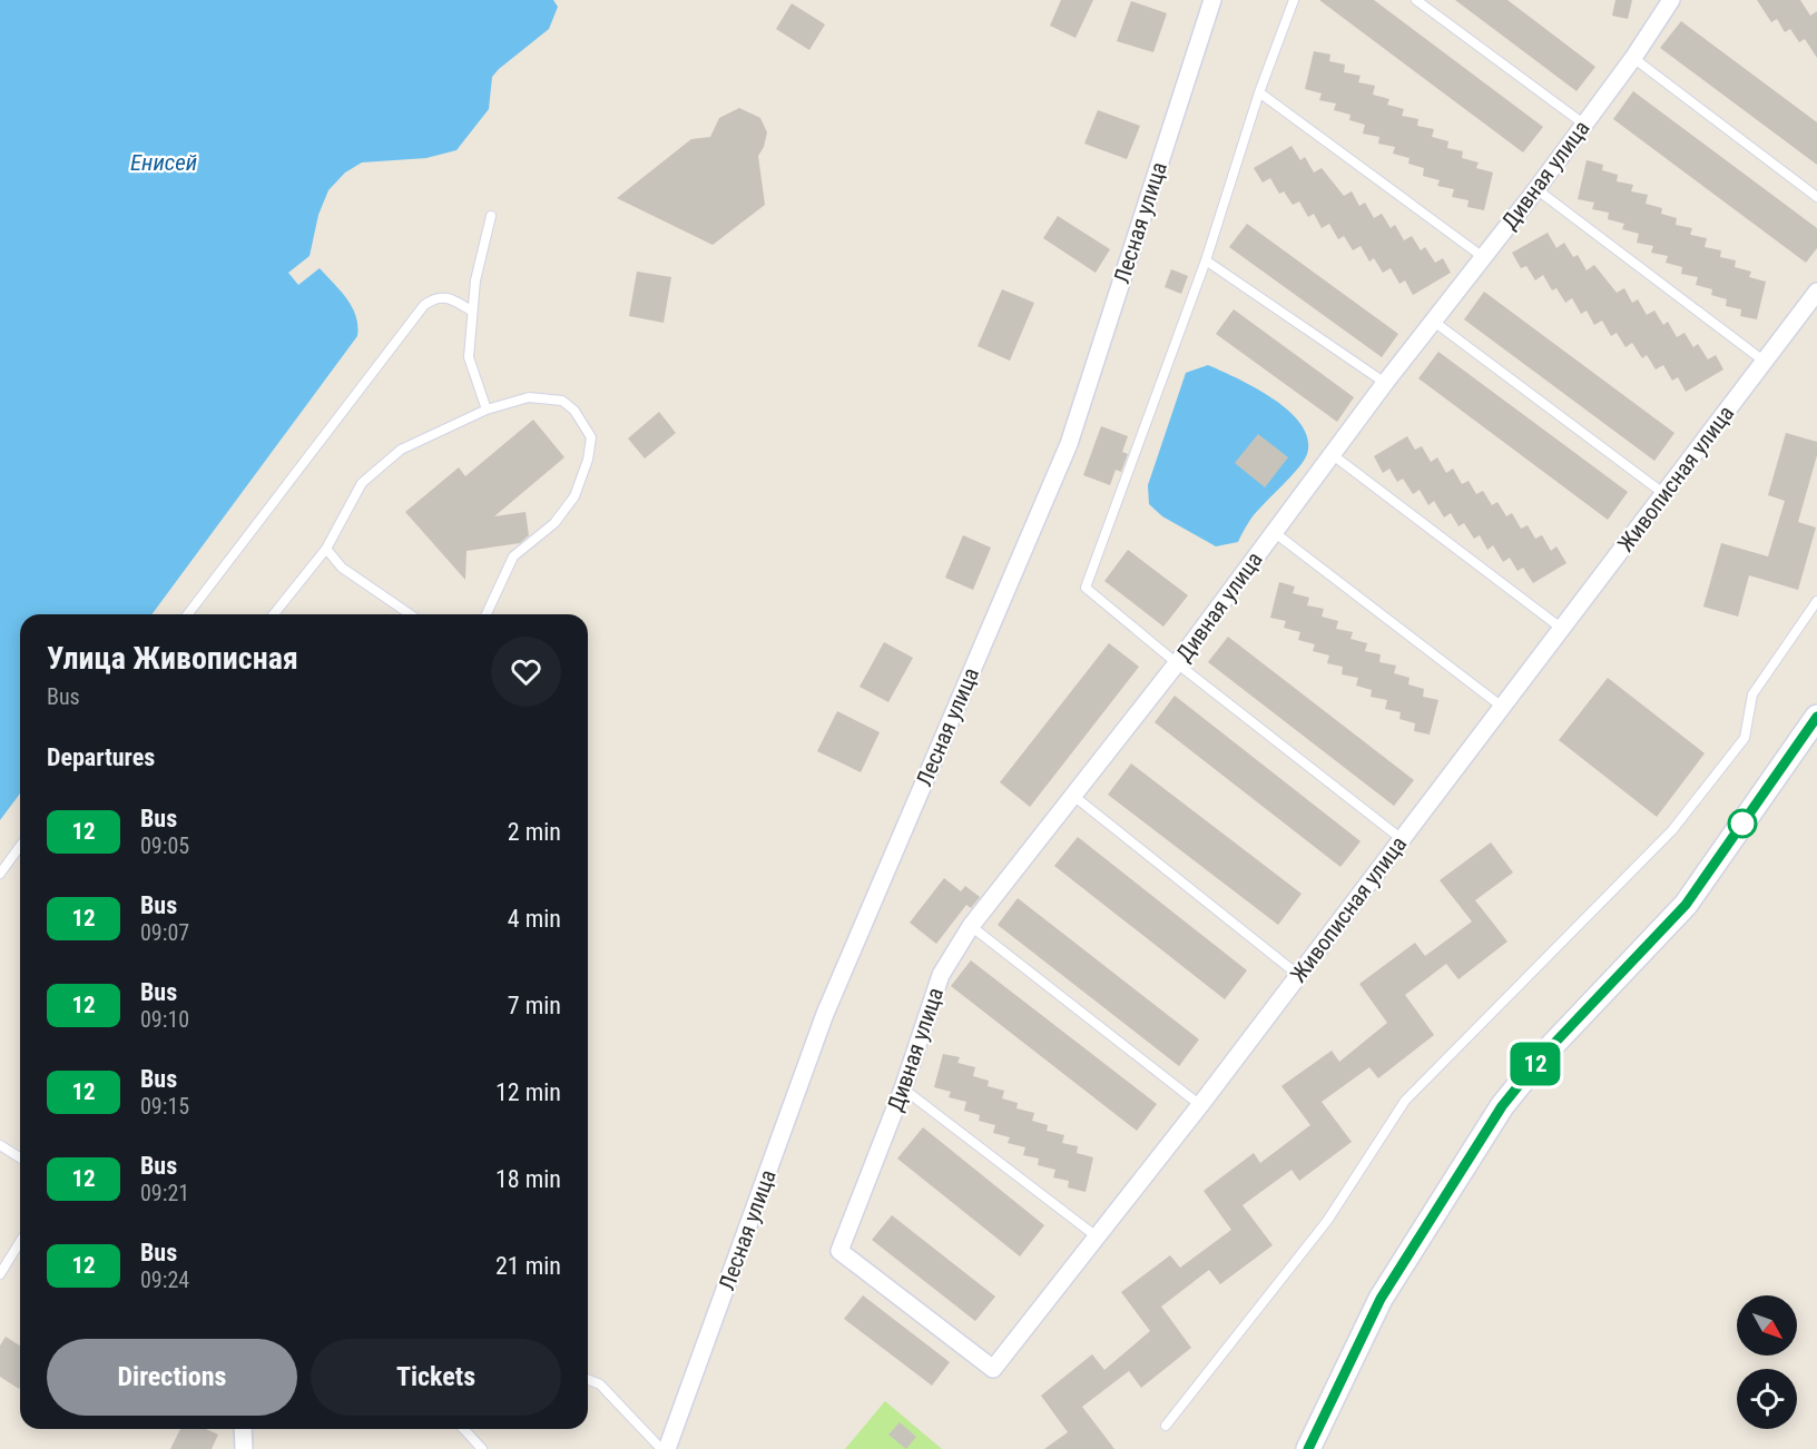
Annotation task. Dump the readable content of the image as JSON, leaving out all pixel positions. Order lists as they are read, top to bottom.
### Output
{
  "streets": {
    "street": ["Дивная улица", "Лесная улица", "Живописная улица"]
  },
  "crossings": [
    ["Дивная улица", "Живописная улица"]
  ],
  "water": ["Енисей"],
  "lines": ["bus line 12"],
  "north": "bottom right",
  "page": {
    "on_map": "12",
    "heading": [
      ["Улица Живописная", "Bus"],
      "Departures"
    ],
    "list": [
      {
        "mark": "12",
        "name": "Bus",
        "note": "09:05",
        "value": "2 min"
      },
      {
        "mark": "12",
        "name": "Bus",
        "note": "09:07",
        "value": "4 min"
      },
      {
        "mark": "12",
        "name": "Bus",
        "note": "09:10",
        "value": "7 min"
      },
      {
        "mark": "12",
        "name": "Bus",
        "note": "09:15",
        "value": "12 min"
      },
      {
        "mark": "12",
        "name": "Bus",
        "note": "09:21",
        "value": "18 min"
      },
      {
        "mark": "12",
        "name": "Bus",
        "note": "09:24",
        "value": "21 min"
      }
    ],
    "buttons": ["Directions", "Tickets"]
  }
}
